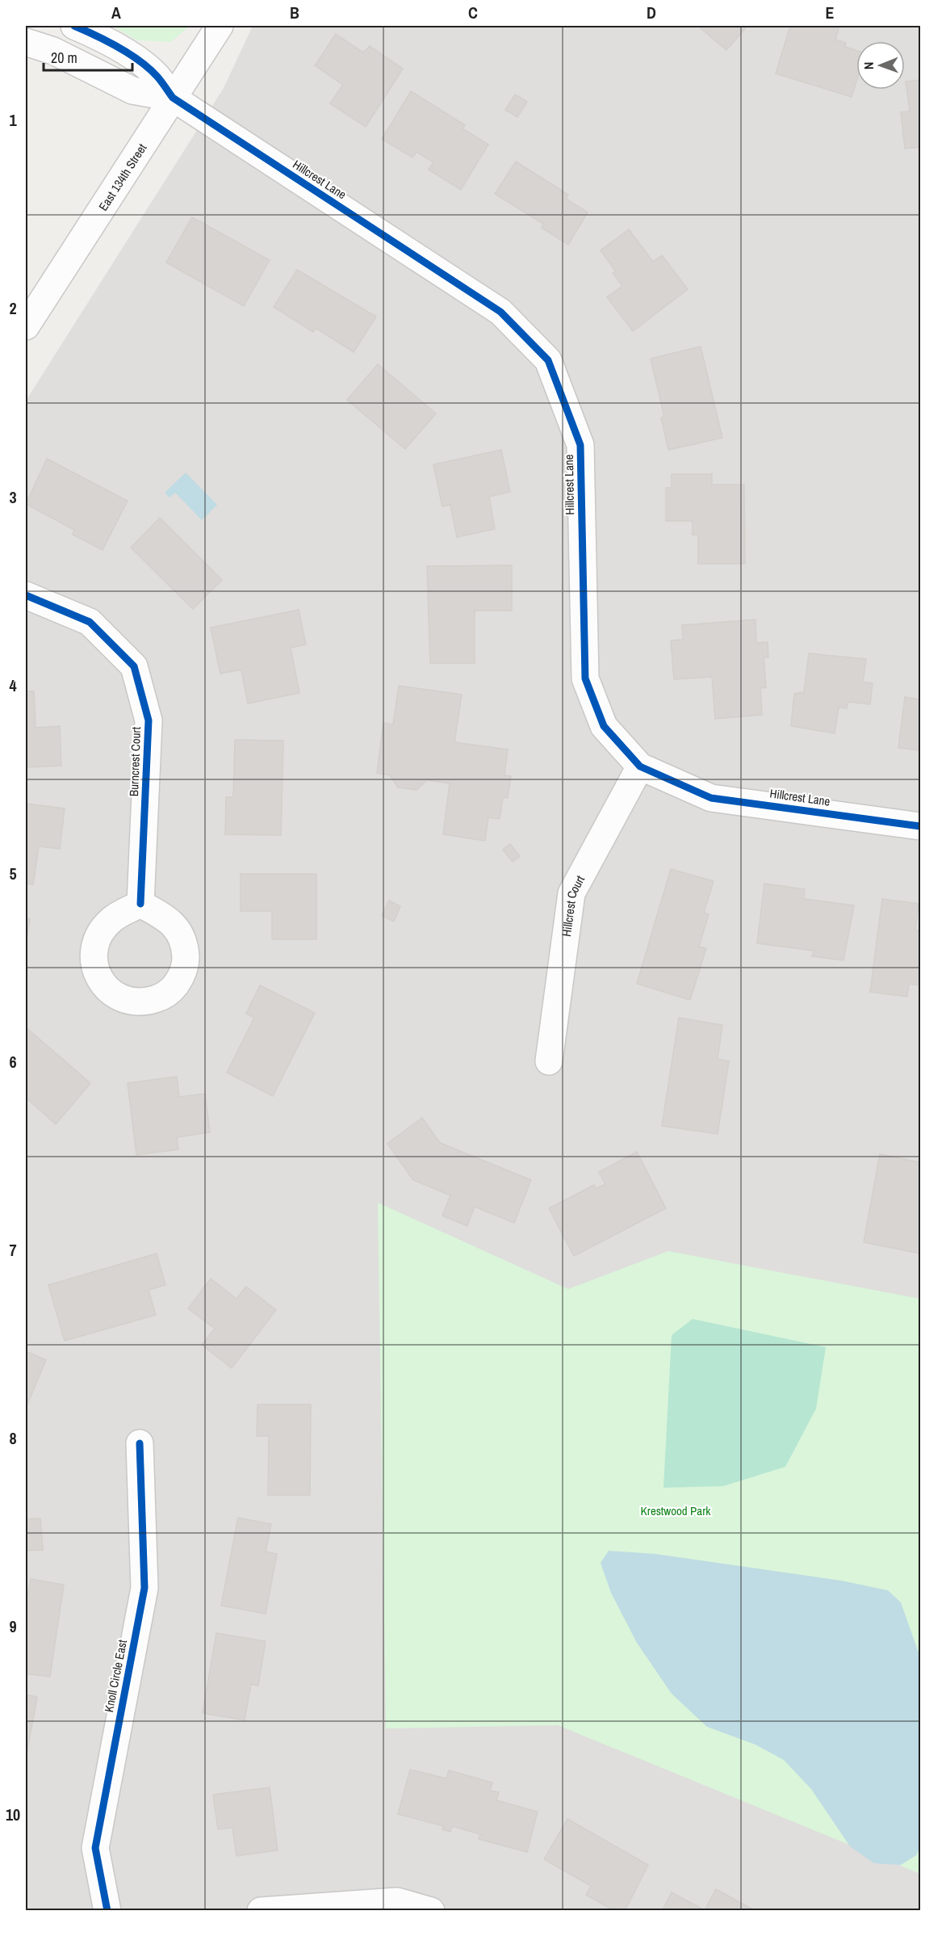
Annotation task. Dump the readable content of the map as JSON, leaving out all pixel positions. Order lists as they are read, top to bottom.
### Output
{
  "streets": {
    "street": [
      "East 134th Street",
      "Hillcrest Lane",
      "Burncrest Court",
      "Hillcrest Court",
      "Knoll Circle East"
    ]
  },
  "crossings": [
    ["East 134th Street", "Hillcrest Lane"],
    ["Hillcrest Lane", "Hillcrest Court"]
  ],
  "parks": ["Krestwood Park"],
  "scale_bar": "20 m",
  "north": "left",
  "grid": {
    "columns": [
      "A",
      "B",
      "C",
      "D",
      "E"
    ],
    "rows": [
      "1",
      "2",
      "3",
      "4",
      "5",
      "6",
      "7",
      "8",
      "9",
      "10"
    ]
  }
}
